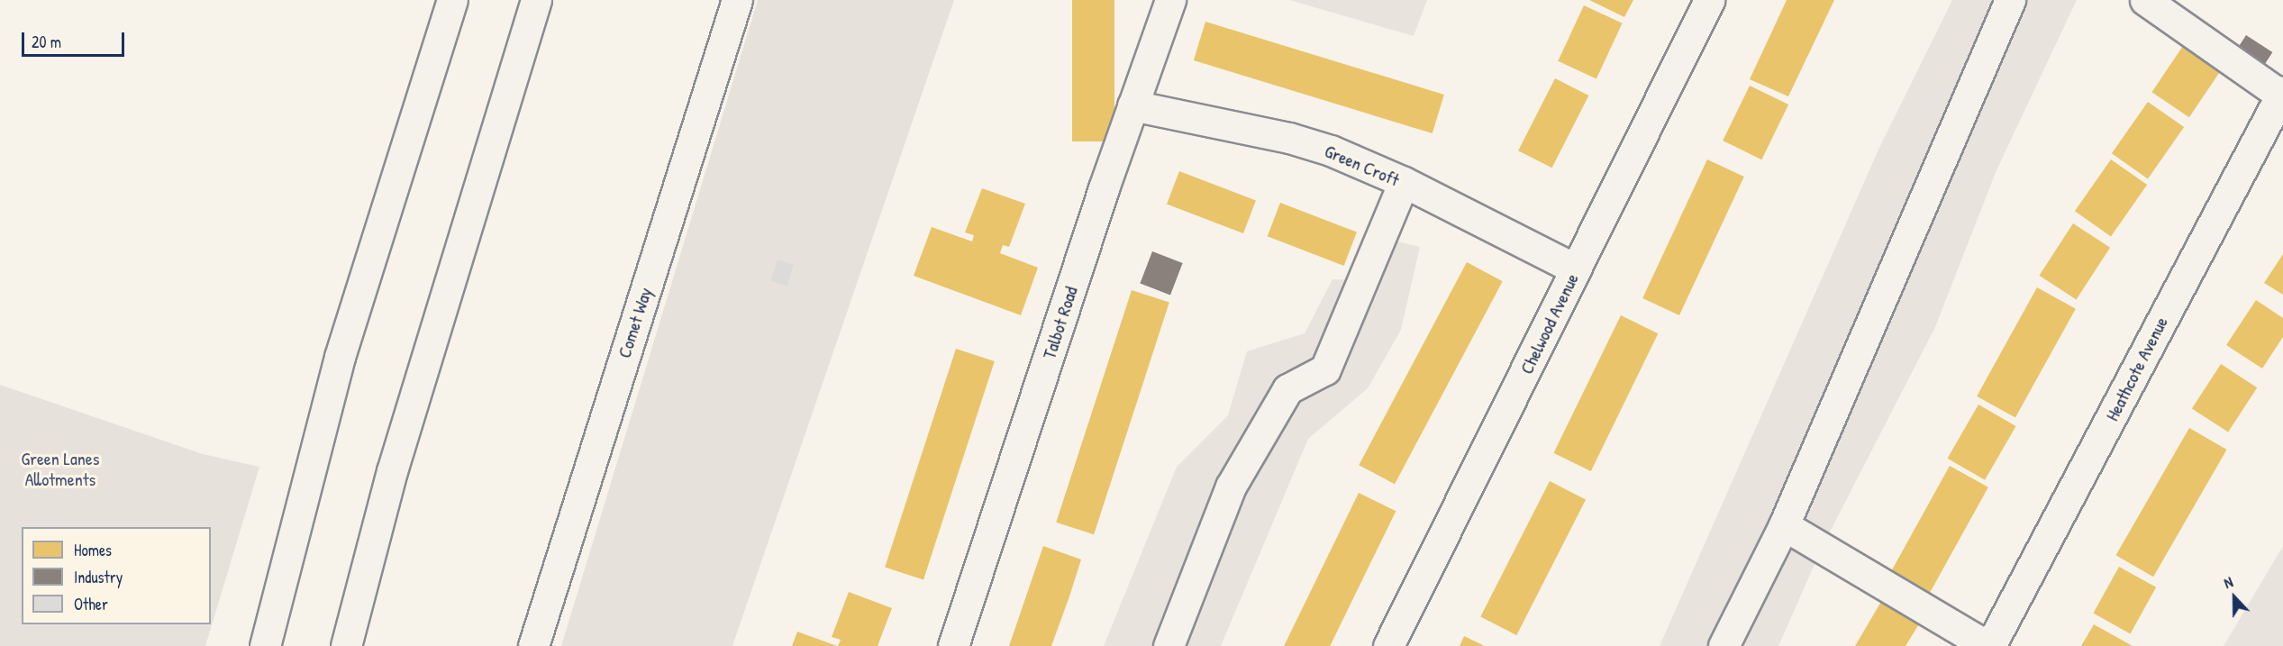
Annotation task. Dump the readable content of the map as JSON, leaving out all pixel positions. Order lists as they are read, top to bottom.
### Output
{
  "streets": {
    "main road": [
      "Green Croft",
      "Comet Way",
      "Talbot Road",
      "Chelwood Avenue",
      "Heathcote Avenue"
    ]
  },
  "crossings": [
    ["Green Croft", "Talbot Road"],
    ["Green Croft", "Chelwood Avenue"]
  ],
  "parks": ["Green Lanes Allotments"],
  "legend": ["Homes", "Industry", "Other"],
  "scale_bar": "20 m",
  "north": "top"
}
